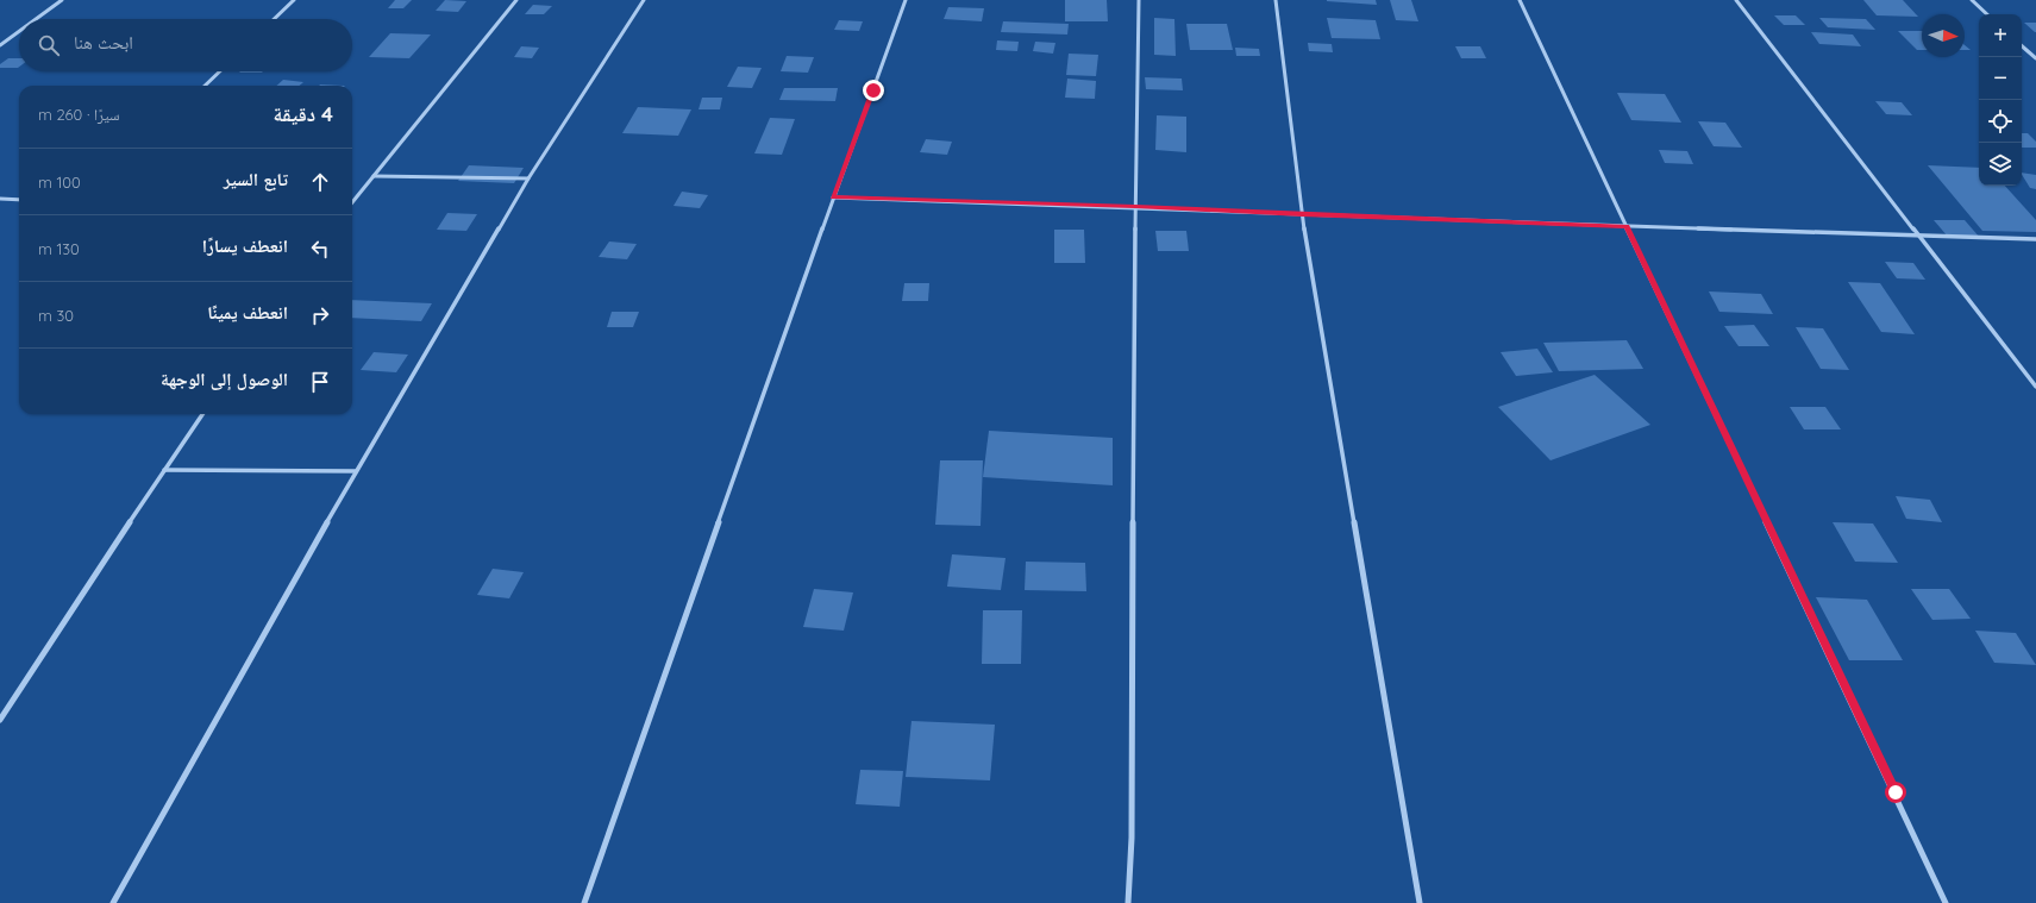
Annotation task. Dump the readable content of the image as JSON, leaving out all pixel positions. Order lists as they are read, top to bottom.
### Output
{
  "north": "right",
  "page": {
    "map_buttons": ["+", "−"],
    "search": "ابحث هنا",
    "heading": ["4 دقيقة", "سيرًا · 260 m"],
    "list": [
      ["تابع السير", "100 m"],
      ["انعطف يسارًا", "130 m"],
      ["انعطف يمينًا", "30 m"],
      "الوصول إلى الوجهة"
    ]
  }
}
